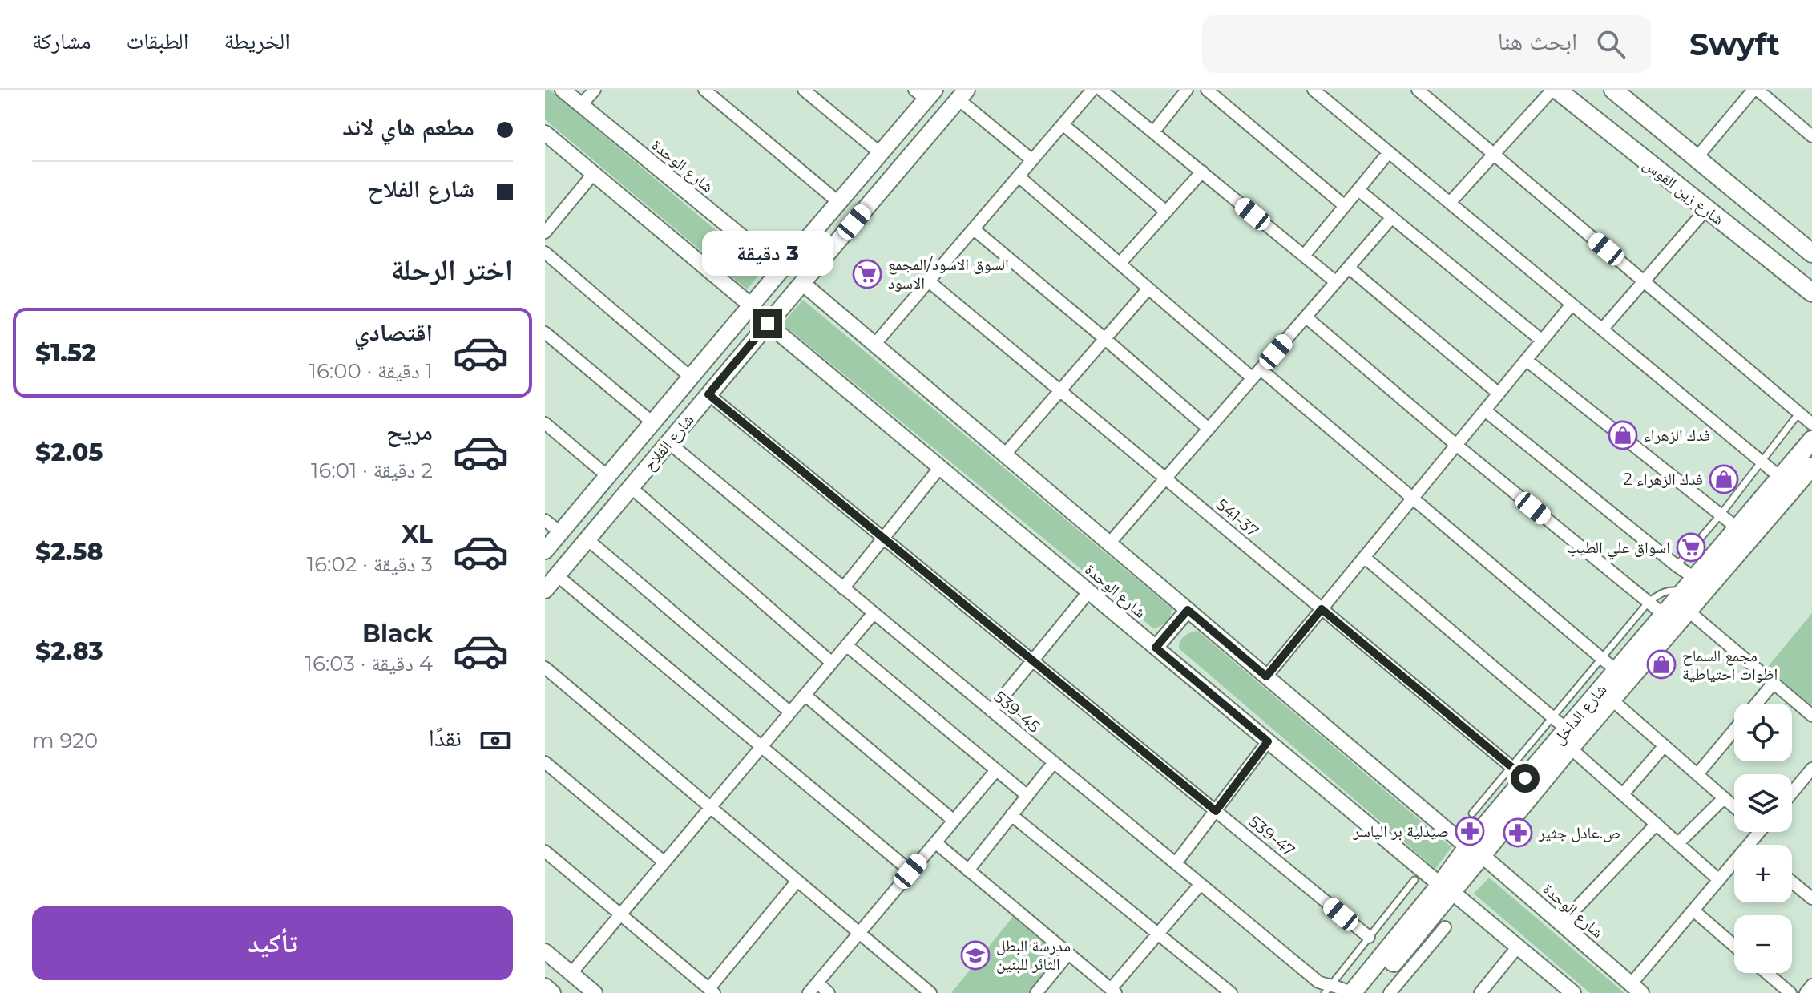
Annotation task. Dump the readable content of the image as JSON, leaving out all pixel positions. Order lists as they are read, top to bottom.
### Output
{
  "streets": {
    "main road": ["شارع زين القوس", "شارع الفلاح", "شارع الداخل"],
    "street": [
      "شارع الوحدة",
      "541-37",
      "539-45",
      "539-47"
    ]
  },
  "crossings": [
    ["شارع الوحدة", "شارع الفلاح"],
    ["شارع الوحدة", "شارع الداخل"],
    ["شارع الفلاح", "539-45"],
    ["شارع الفلاح", "539-47"],
    ["541-37", "شارع الداخل"],
    ["539-45", "شارع الداخل"]
  ],
  "places": {
    "supermarket": ["السوق الاسود/المجمع الاسود", "اسواق علي الطيب"],
    "shop": ["فدك الزهراء", "فدك الزهراء 2", "مجمع السماح اظوات احتياطية"],
    "pharmacy": ["صيدلية بر الياسر", "ص.عادل جثير"],
    "school or university": ["مدرسة البطل الثائر للبنين"]
  },
  "page": {
    "header": "Swyft",
    "search": "ابحث هنا",
    "nav": ["الخريطة", "الطبقات", "مشاركة"],
    "banner": ["مطعم هاي لاند", "شارع الفلاح"],
    "bubble": "3 دقيقة",
    "heading": "اختر الرحلة",
    "list": [
      {
        "name": "اقتصادي",
        "note": "1 دقيقة · 16:00",
        "value": "$1.52"
      },
      {
        "name": "مريح",
        "note": "2 دقيقة · 16:01",
        "value": "$2.05"
      },
      {
        "name": "XL",
        "note": "3 دقيقة · 16:02",
        "value": "$2.58"
      },
      {
        "name": "Black",
        "note": "4 دقيقة · 16:03",
        "value": "$2.83"
      }
    ],
    "map_buttons": ["+", "−"],
    "pay": ["نقدًا", "920 m"],
    "buttons": "تأكيد"
  }
}
